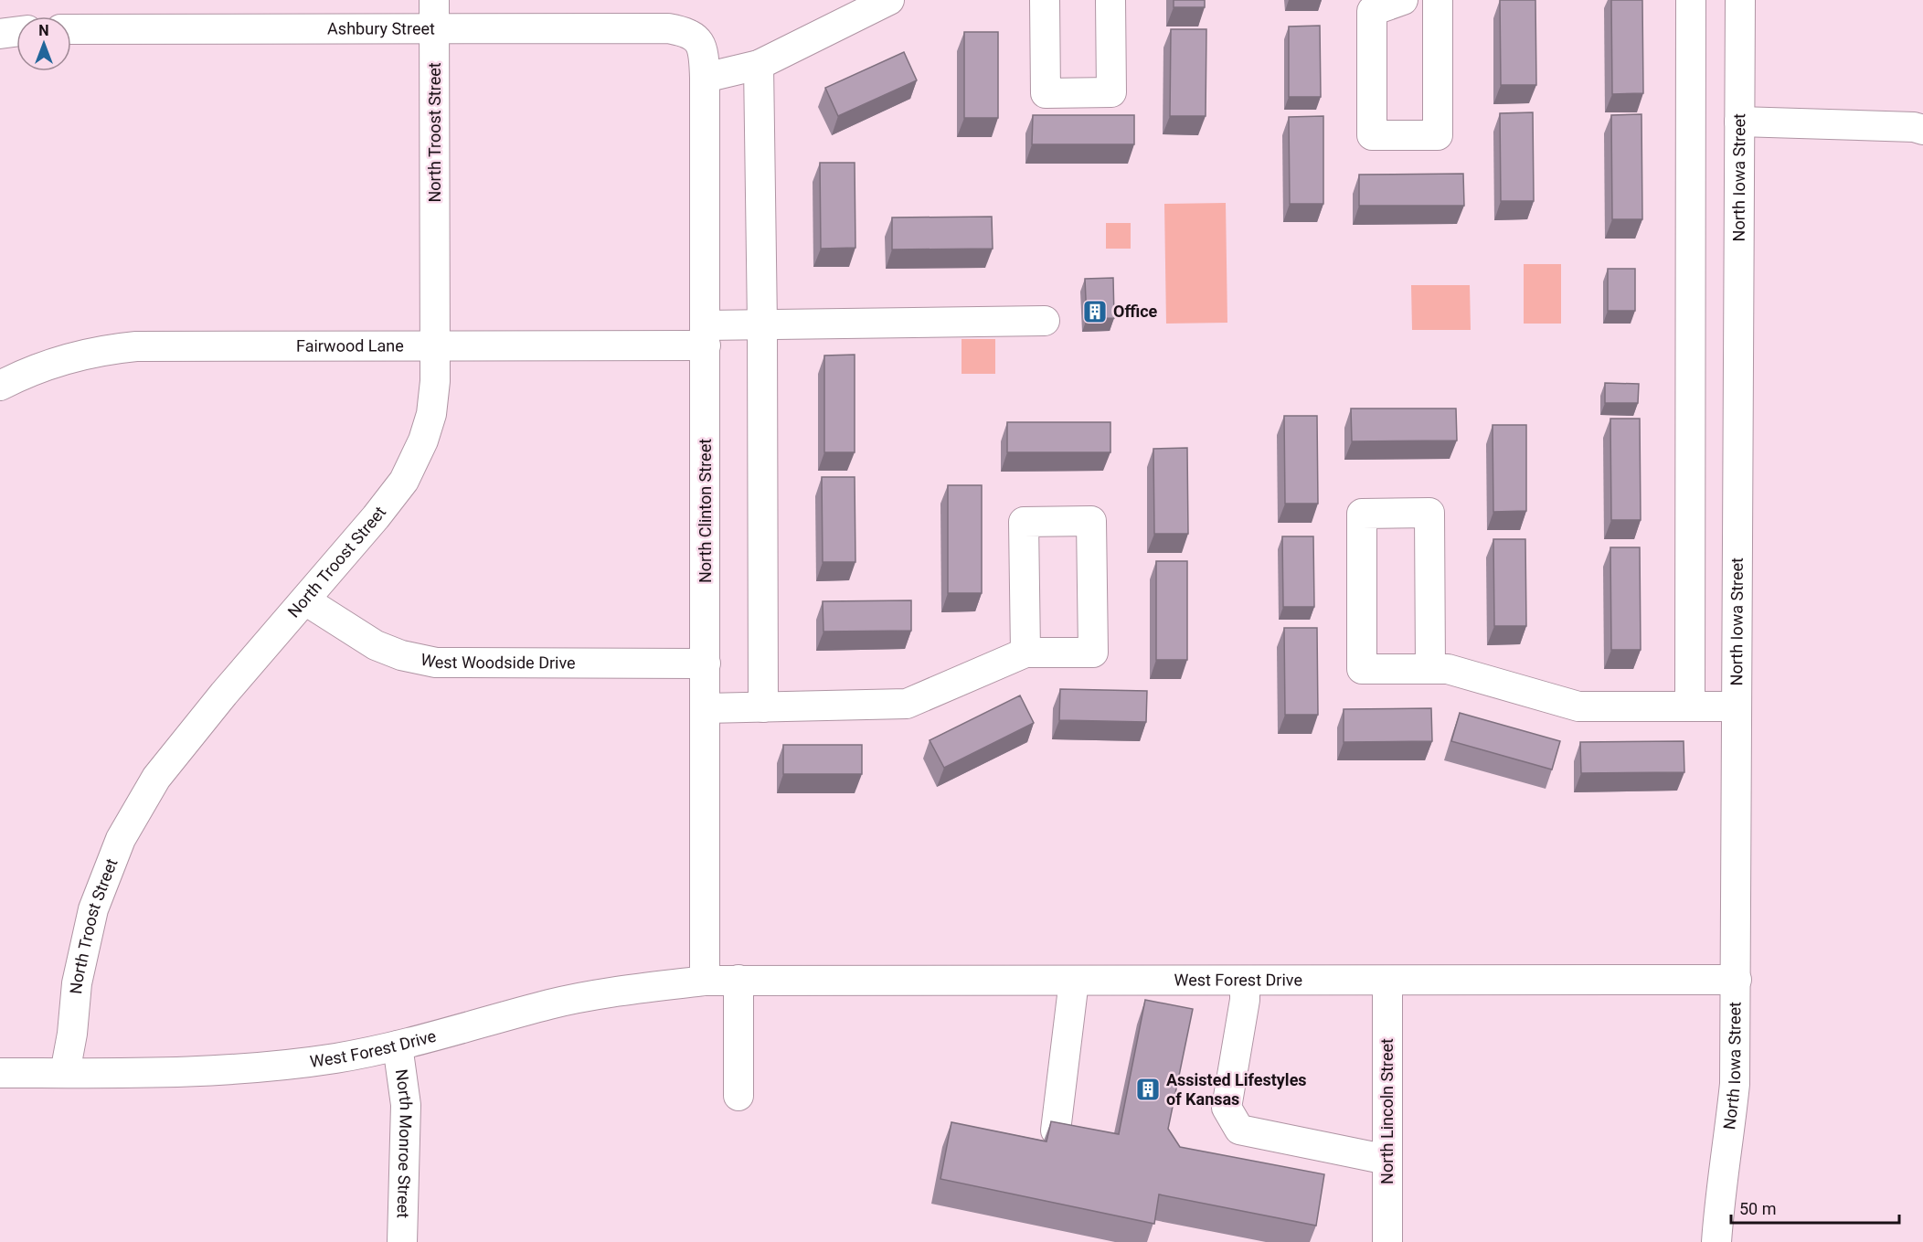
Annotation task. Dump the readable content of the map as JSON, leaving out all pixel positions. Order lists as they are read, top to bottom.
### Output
{
  "streets": {
    "street": [
      "Ashbury Street",
      "North Troost Street",
      "North Iowa Street",
      "Fairwood Lane",
      "North Clinton Street",
      "West Woodside Drive",
      "West Forest Drive",
      "North Lincoln Street",
      "North Monroe Street"
    ]
  },
  "crossings": [
    ["Ashbury Street", "North Troost Street"],
    ["Ashbury Street", "North Clinton Street"],
    ["North Troost Street", "Fairwood Lane"],
    ["North Troost Street", "West Woodside Drive"],
    ["North Troost Street", "West Forest Drive"],
    ["North Iowa Street", "West Forest Drive"],
    ["Fairwood Lane", "North Clinton Street"],
    ["North Clinton Street", "West Woodside Drive"],
    ["North Clinton Street", "West Forest Drive"],
    ["West Forest Drive", "North Lincoln Street"],
    ["West Forest Drive", "North Monroe Street"]
  ],
  "places": {
    "building": ["Office", "Assisted Lifestyles of Kansas"]
  },
  "scale_bar": "50 m",
  "north": "top"
}
